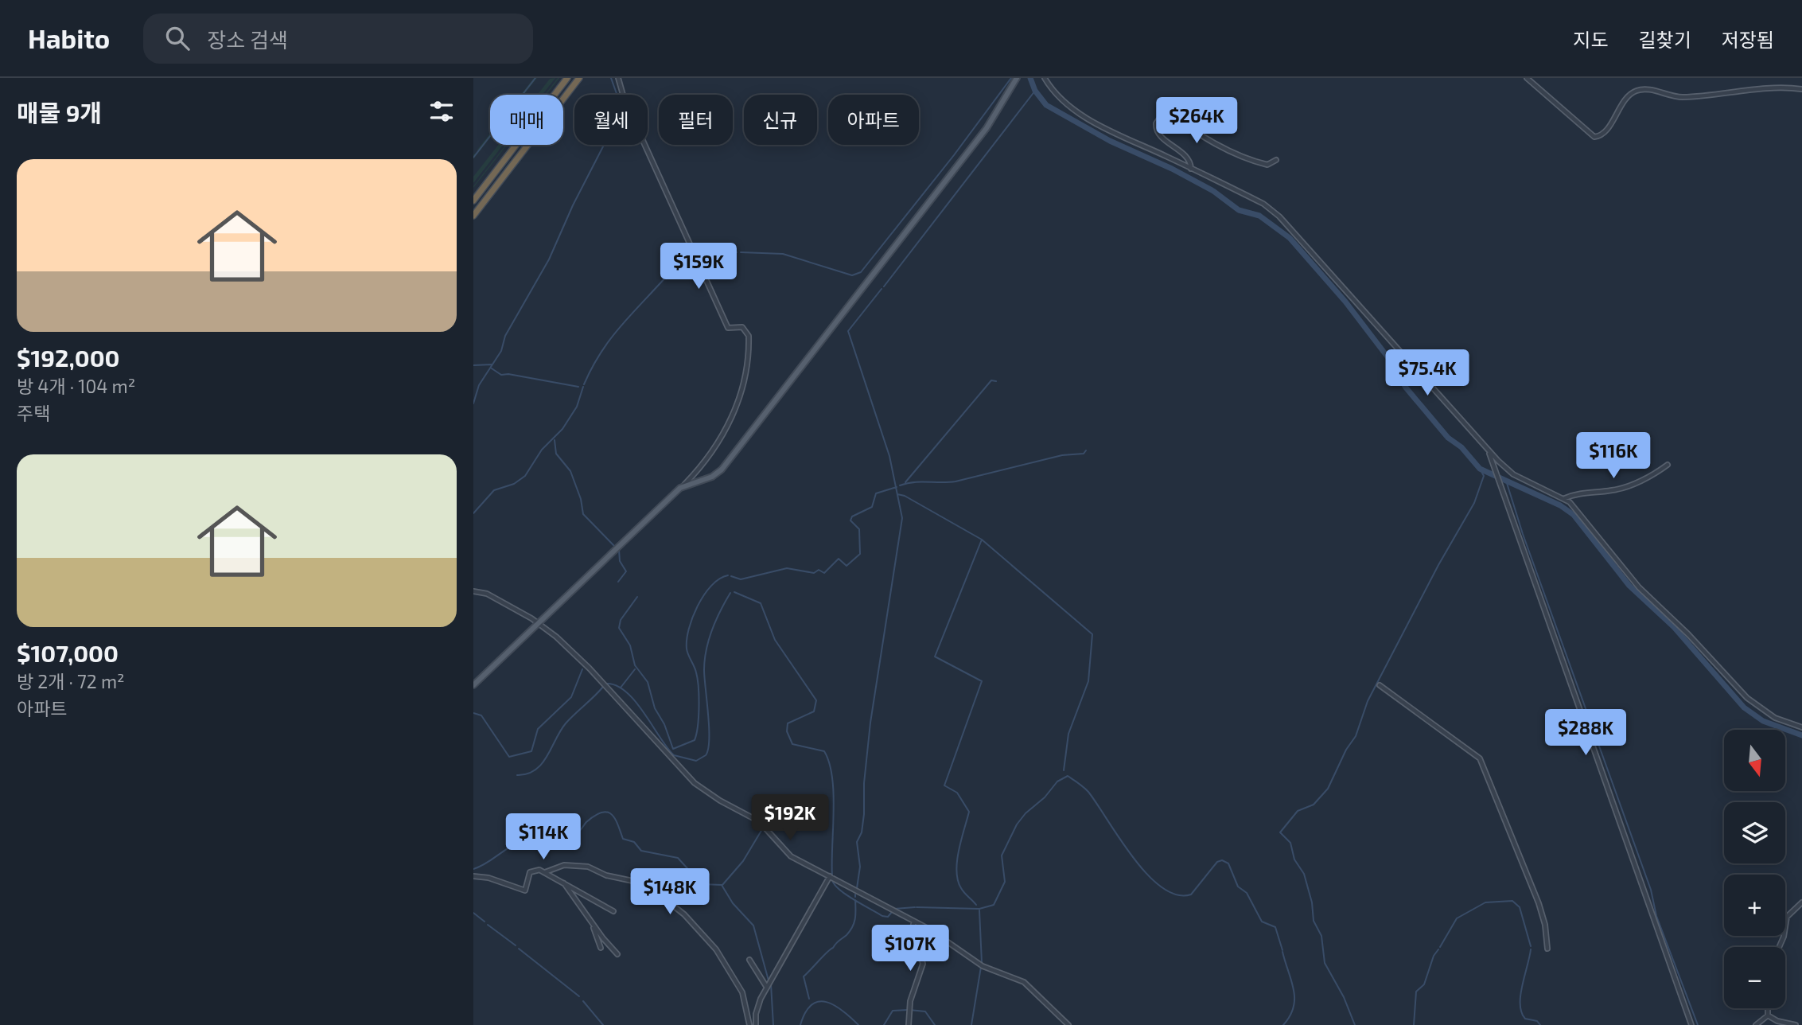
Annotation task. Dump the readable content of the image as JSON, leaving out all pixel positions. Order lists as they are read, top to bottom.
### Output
{
  "north": "bottom",
  "page": {
    "header": "Habito",
    "search": "장소 검색",
    "nav": ["지도", "길찾기", "저장됨"],
    "heading": "매물 9개",
    "chip": [
      "매매",
      "월세",
      "필터",
      "신규",
      "아파트"
    ],
    "price": [
      "$264K",
      "$159K",
      "$75.4K",
      "$116K",
      "$288K",
      "$192K",
      "$114K",
      "$148K",
      "$107K"
    ],
    "list": [
      {
        "name": "$192,000",
        "note": "방 4개 · 104 m² · 주택"
      },
      {
        "name": "$107,000",
        "note": "방 2개 · 72 m² · 아파트"
      }
    ],
    "map_buttons": ["+", "−"]
  }
}
